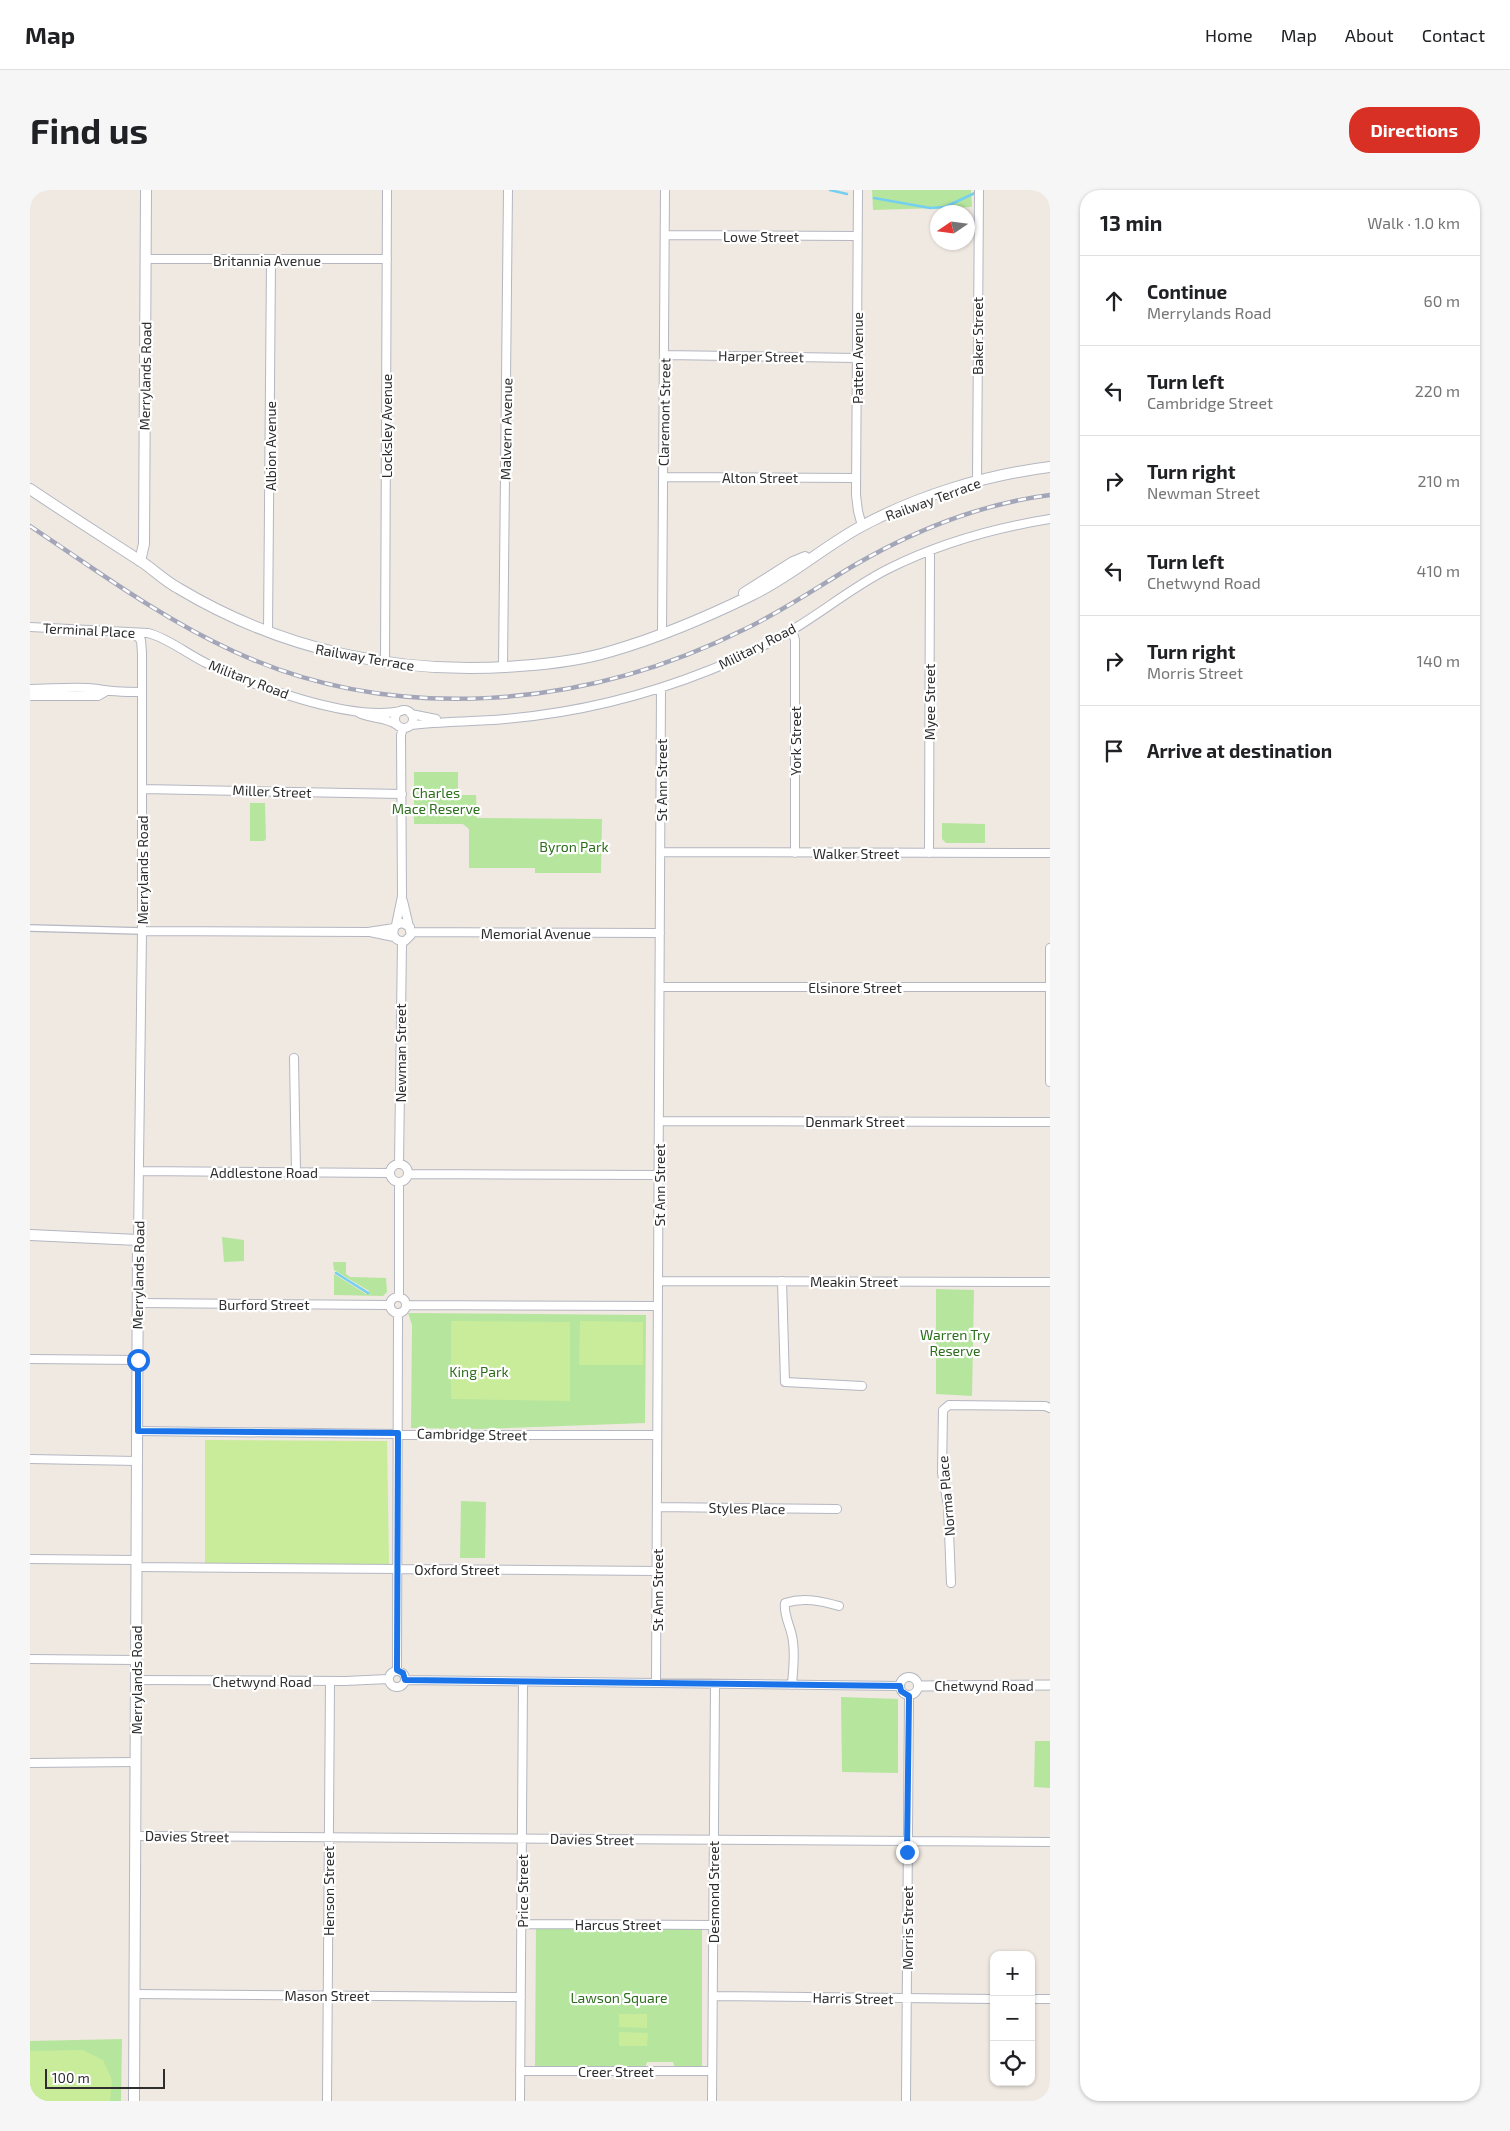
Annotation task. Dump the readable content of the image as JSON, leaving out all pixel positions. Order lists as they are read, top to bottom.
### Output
{
  "streets": {
    "main road": ["Merrylands Road", "Railway Terrace"],
    "street": [
      "Lowe Street",
      "Britannia Avenue",
      "Baker Street",
      "Harper Street",
      "Patten Avenue",
      "Claremont Street",
      "Locksley Avenue",
      "Malvern Avenue",
      "Albion Avenue",
      "Alton Street",
      "Terminal Place",
      "Military Road",
      "Myee Street",
      "York Street",
      "St Ann Street",
      "Miller Street",
      "Walker Street",
      "Memorial Avenue",
      "Elsinore Street",
      "Newman Street",
      "Denmark Street",
      "Addlestone Road",
      "Meakin Street",
      "Burford Street",
      "Cambridge Street",
      "Norma Place",
      "Styles Place",
      "Oxford Street",
      "Chetwynd Road",
      "Davies Street",
      "Henson Street",
      "Price Street",
      "Desmond Street",
      "Harcus Street",
      "Morris Street",
      "Mason Street",
      "Harris Street",
      "Creer Street"
    ]
  },
  "crossings": [
    ["Lowe Street", "Patten Avenue"],
    ["Lowe Street", "Claremont Street"],
    ["Britannia Avenue", "Merrylands Road"],
    ["Britannia Avenue", "Locksley Avenue"],
    ["Britannia Avenue", "Albion Avenue"],
    ["Baker Street", "Railway Terrace"],
    ["Harper Street", "Patten Avenue"],
    ["Harper Street", "Claremont Street"],
    ["Patten Avenue", "Alton Street"],
    ["Patten Avenue", "Railway Terrace"],
    ["Merrylands Road", "Railway Terrace"],
    ["Merrylands Road", "Terminal Place"],
    ["Merrylands Road", "Miller Street"],
    ["Merrylands Road", "Addlestone Road"],
    ["Merrylands Road", "Burford Street"],
    ["Merrylands Road", "Cambridge Street"],
    ["Merrylands Road", "Oxford Street"],
    ["Merrylands Road", "Chetwynd Road"],
    ["Merrylands Road", "Davies Street"],
    ["Merrylands Road", "Mason Street"],
    ["Claremont Street", "Alton Street"],
    ["Claremont Street", "Railway Terrace"],
    ["Locksley Avenue", "Railway Terrace"],
    ["Malvern Avenue", "Railway Terrace"],
    ["Albion Avenue", "Railway Terrace"],
    ["Terminal Place", "Military Road"],
    ["Military Road", "Myee Street"],
    ["Military Road", "York Street"],
    ["Military Road", "St Ann Street"],
    ["Myee Street", "Walker Street"],
    ["York Street", "Walker Street"],
    ["St Ann Street", "Walker Street"],
    ["St Ann Street", "Memorial Avenue"],
    ["St Ann Street", "Elsinore Street"],
    ["St Ann Street", "Denmark Street"],
    ["St Ann Street", "Meakin Street"],
    ["St Ann Street", "Cambridge Street"],
    ["St Ann Street", "Styles Place"],
    ["St Ann Street", "Oxford Street"],
    ["Memorial Avenue", "Newman Street"],
    ["Newman Street", "Addlestone Road"],
    ["Chetwynd Road", "Henson Street"],
    ["Chetwynd Road", "Morris Street"],
    ["Davies Street", "Henson Street"],
    ["Davies Street", "Price Street"],
    ["Davies Street", "Desmond Street"],
    ["Davies Street", "Morris Street"],
    ["Henson Street", "Mason Street"],
    ["Price Street", "Harcus Street"],
    ["Price Street", "Mason Street"],
    ["Price Street", "Creer Street"],
    ["Desmond Street", "Harcus Street"],
    ["Desmond Street", "Harris Street"],
    ["Desmond Street", "Creer Street"],
    ["Morris Street", "Harris Street"]
  ],
  "parks": [
    "Charles Mace Reserve",
    "Byron Park",
    "Warren Try Reserve",
    "King Park",
    "Lawson Square"
  ],
  "scale_bar": "100 m",
  "north": "left",
  "page": {
    "header": "Map",
    "nav": [
      "Home",
      "Map",
      "About",
      "Contact"
    ],
    "buttons": "Directions",
    "title": "Find us",
    "heading": ["13 min", "Walk · 1.0 km"],
    "list": [
      ["Continue", "Merrylands Road", "60 m"],
      ["Turn left", "Cambridge Street", "220 m"],
      ["Turn right", "Newman Street", "210 m"],
      ["Turn left", "Chetwynd Road", "410 m"],
      ["Turn right", "Morris Street", "140 m"],
      "Arrive at destination"
    ],
    "map_buttons": ["+", "−"],
    "scale": "100 m"
  }
}
